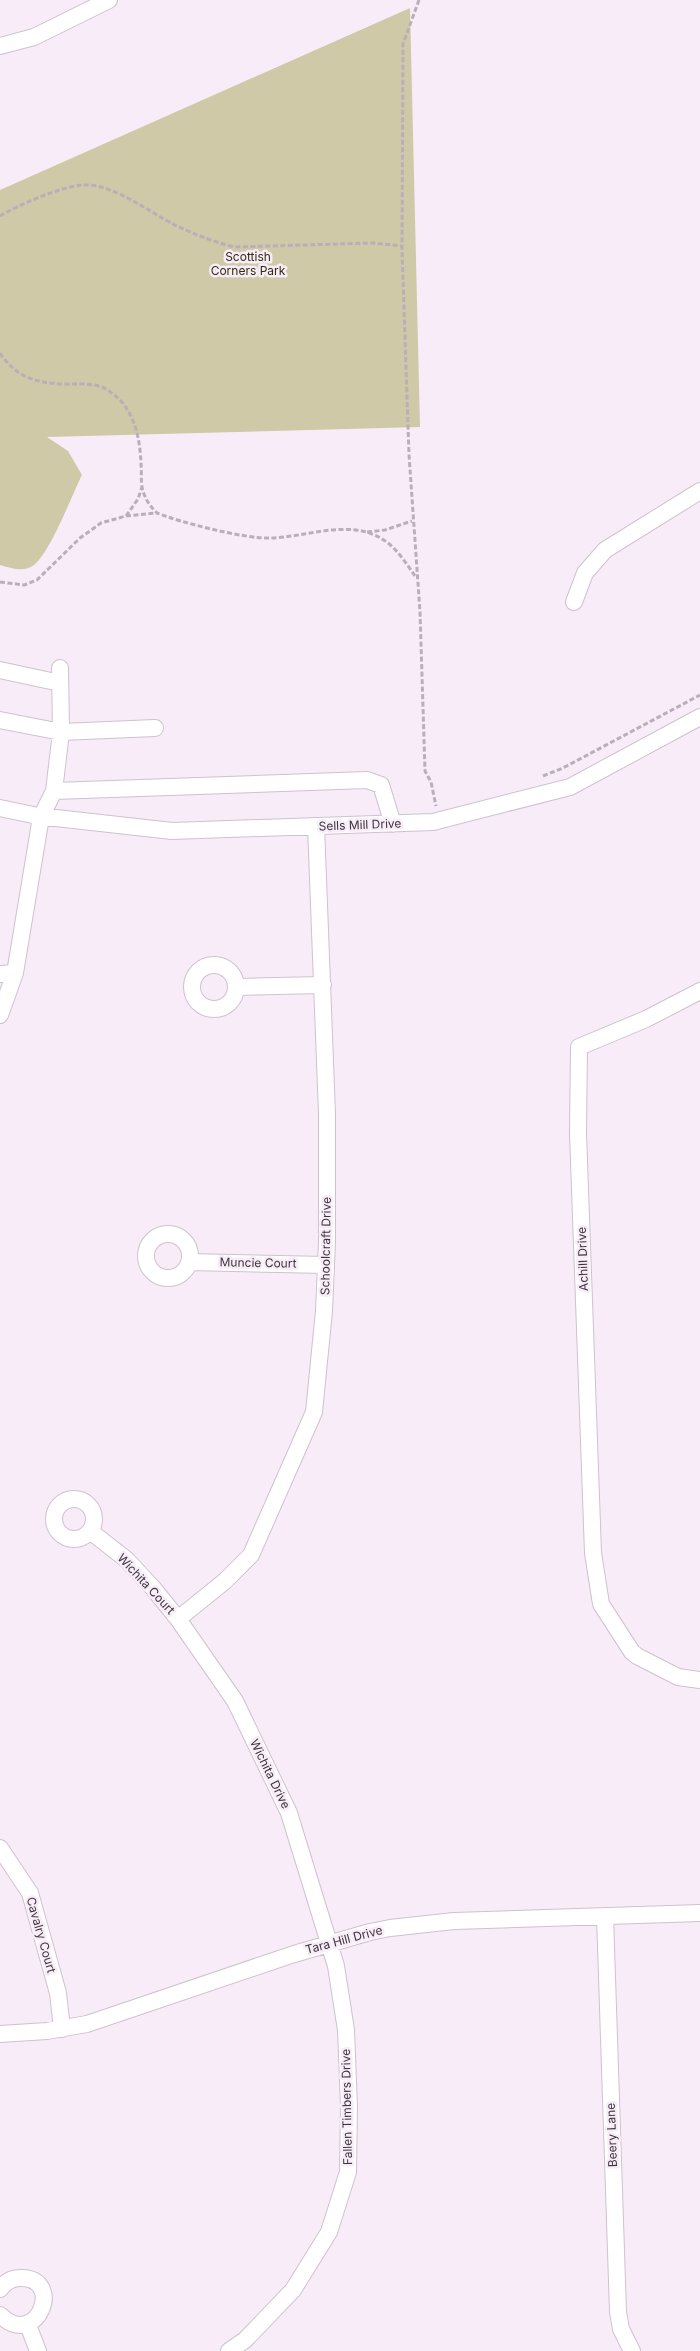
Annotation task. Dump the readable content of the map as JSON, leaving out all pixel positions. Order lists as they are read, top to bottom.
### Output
{
  "streets": {
    "street": [
      "Sells Mill Drive",
      "Schoolcraft Drive",
      "Achill Drive",
      "Muncie Court",
      "Wichita Court",
      "Wichita Drive",
      "Cavalry Court",
      "Tara Hill Drive",
      "Fallen Timbers Drive",
      "Beery Lane"
    ]
  },
  "crossings": [
    ["Sells Mill Drive", "Schoolcraft Drive"],
    ["Schoolcraft Drive", "Muncie Court"],
    ["Schoolcraft Drive", "Wichita Court"],
    ["Schoolcraft Drive", "Wichita Drive"],
    ["Wichita Court", "Wichita Drive"],
    ["Wichita Drive", "Tara Hill Drive"],
    ["Wichita Drive", "Fallen Timbers Drive"],
    ["Cavalry Court", "Tara Hill Drive"],
    ["Tara Hill Drive", "Fallen Timbers Drive"],
    ["Tara Hill Drive", "Beery Lane"]
  ],
  "parks": ["Scottish Corners Park"]
}
